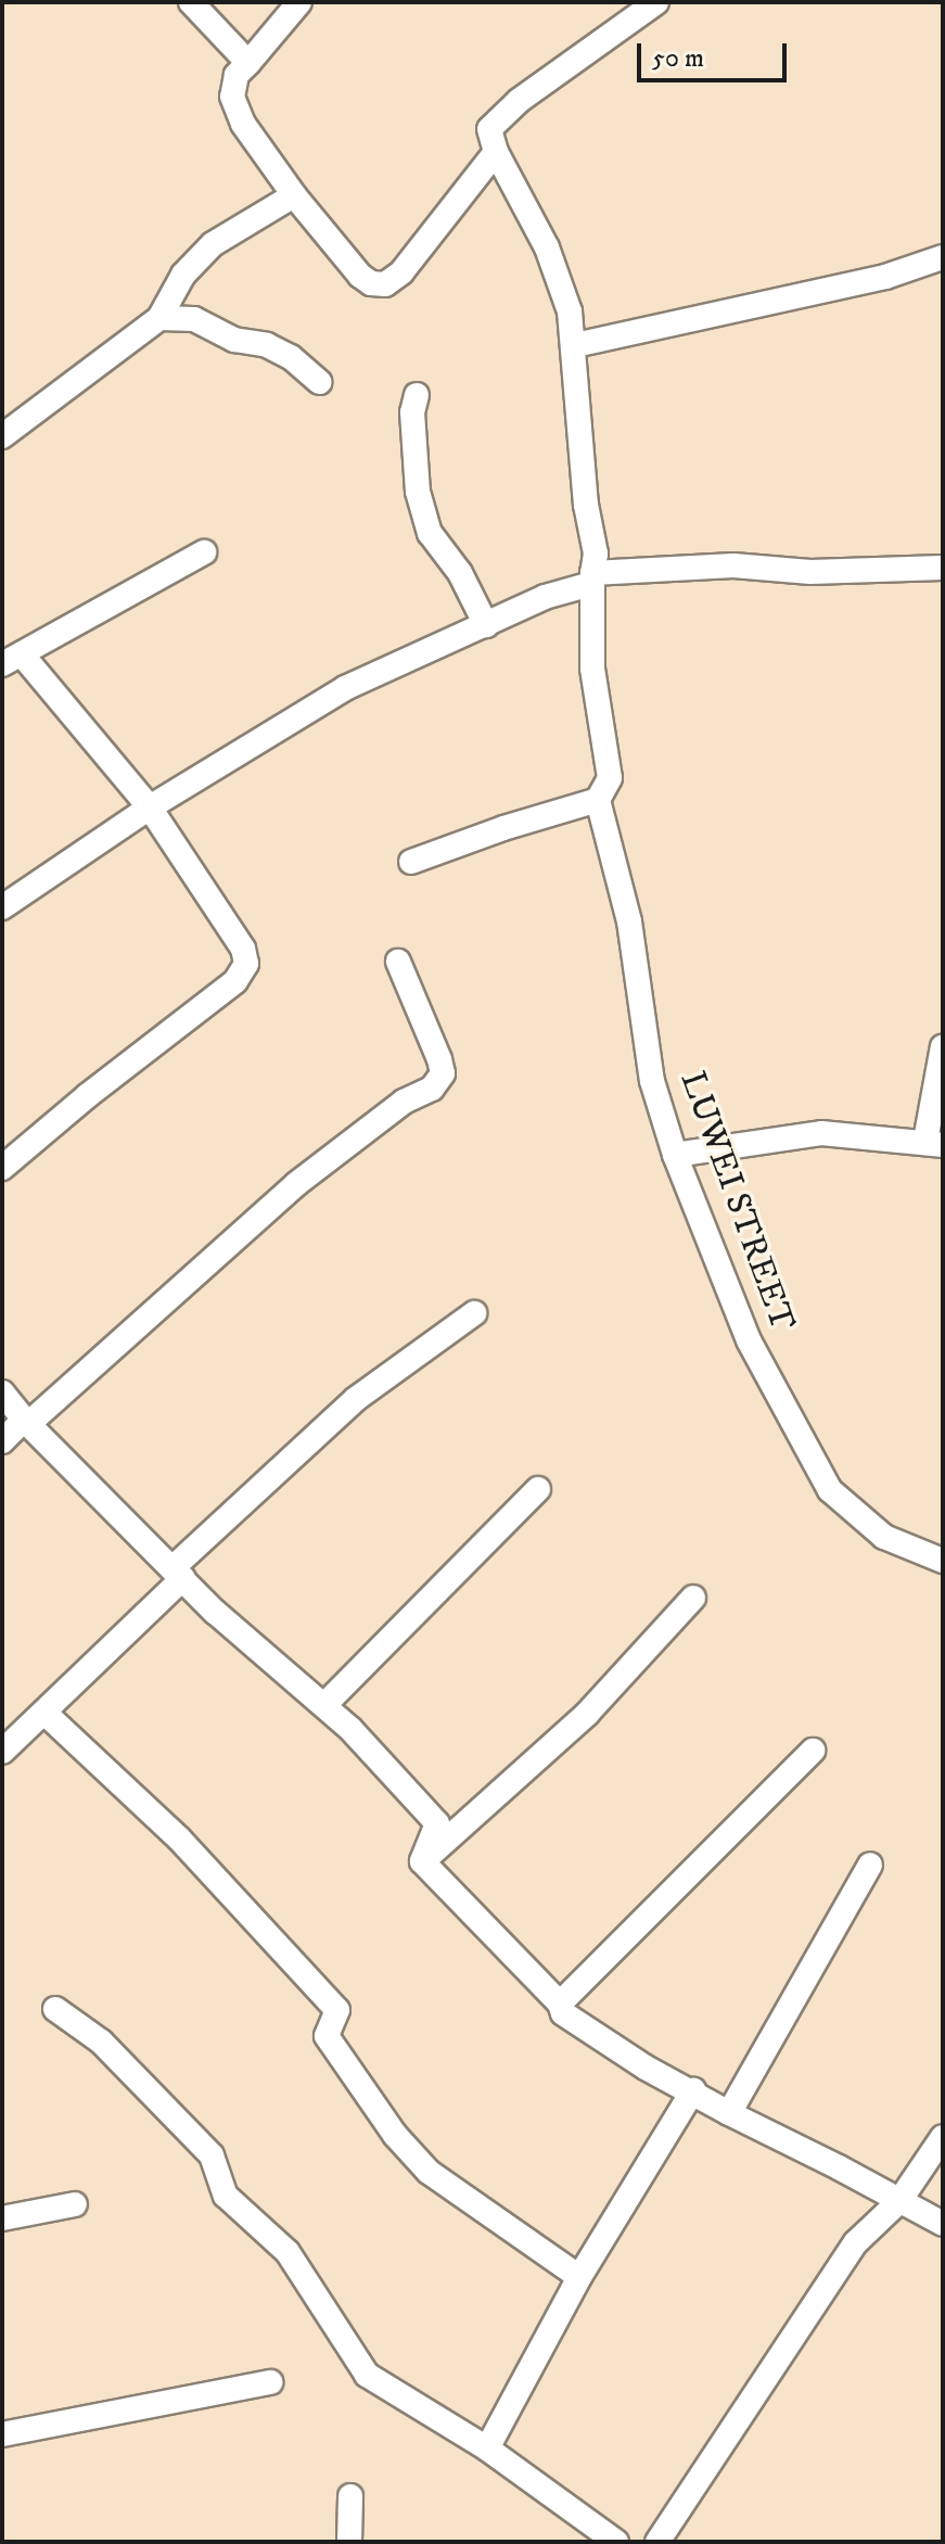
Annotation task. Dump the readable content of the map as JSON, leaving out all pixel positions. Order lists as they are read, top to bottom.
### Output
{
  "streets": {
    "street": ["LUWEI STREET"]
  },
  "scale_bar": "50 m"
}
